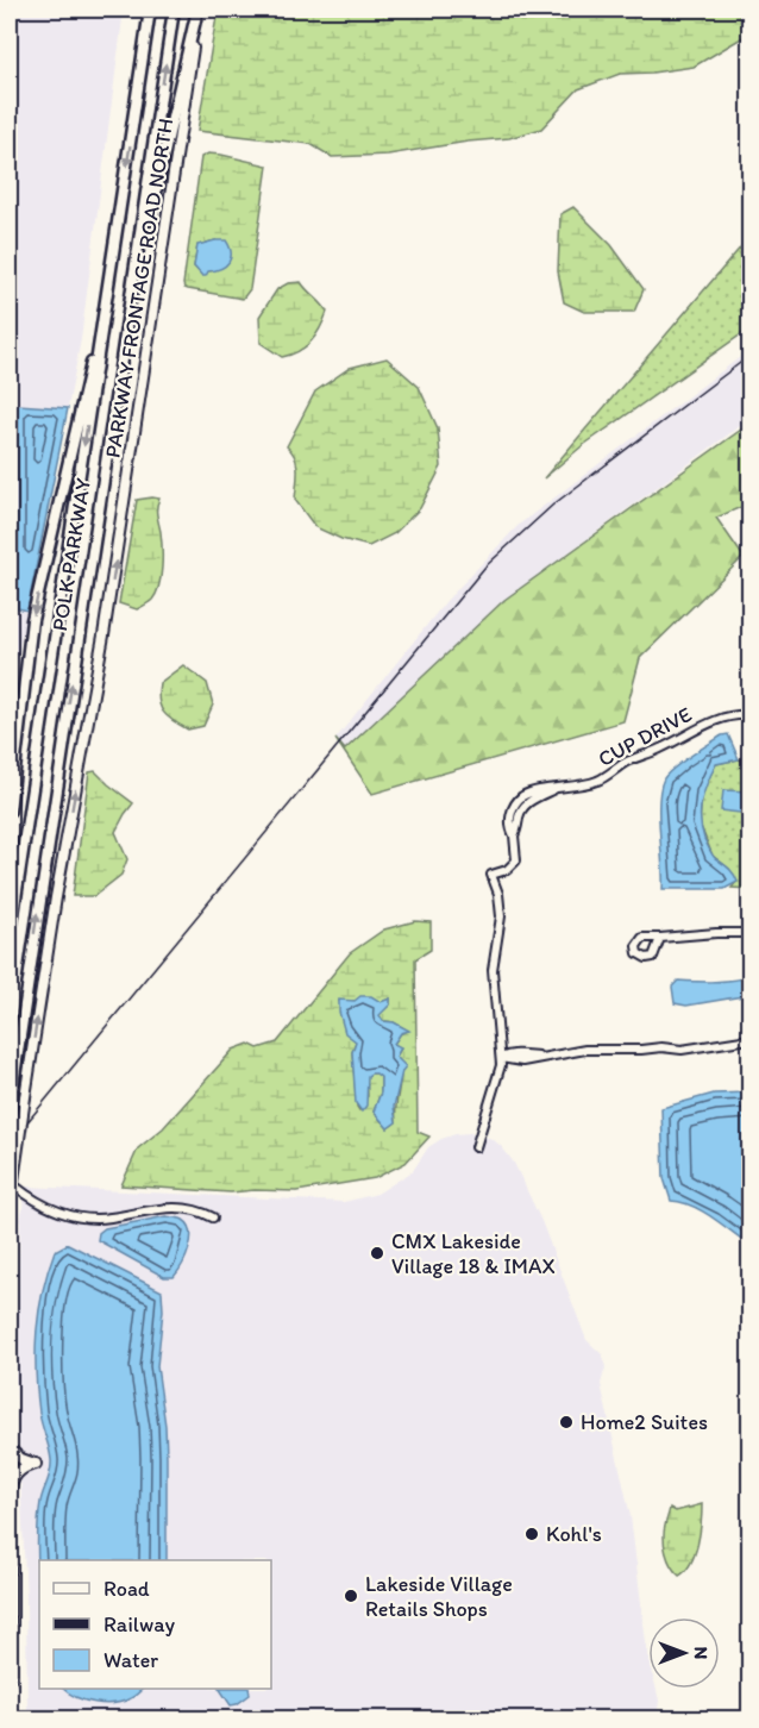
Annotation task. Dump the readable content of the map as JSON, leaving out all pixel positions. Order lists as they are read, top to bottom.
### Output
{
  "streets": {
    "highway": ["POLK PARKWAY"],
    "main road": ["PARKWAY FRONTAGE ROAD NORTH"],
    "street": ["CUP DRIVE"]
  },
  "one_way": ["PARKWAY FRONTAGE ROAD NORTH"],
  "places": [
    "CMX Lakeside Village 18 & IMAX",
    "Home2 Suites",
    "Kohl's",
    "Lakeside Village Retails Shops"
  ],
  "legend": ["Road", "Railway", "Water"],
  "north": "right"
}
